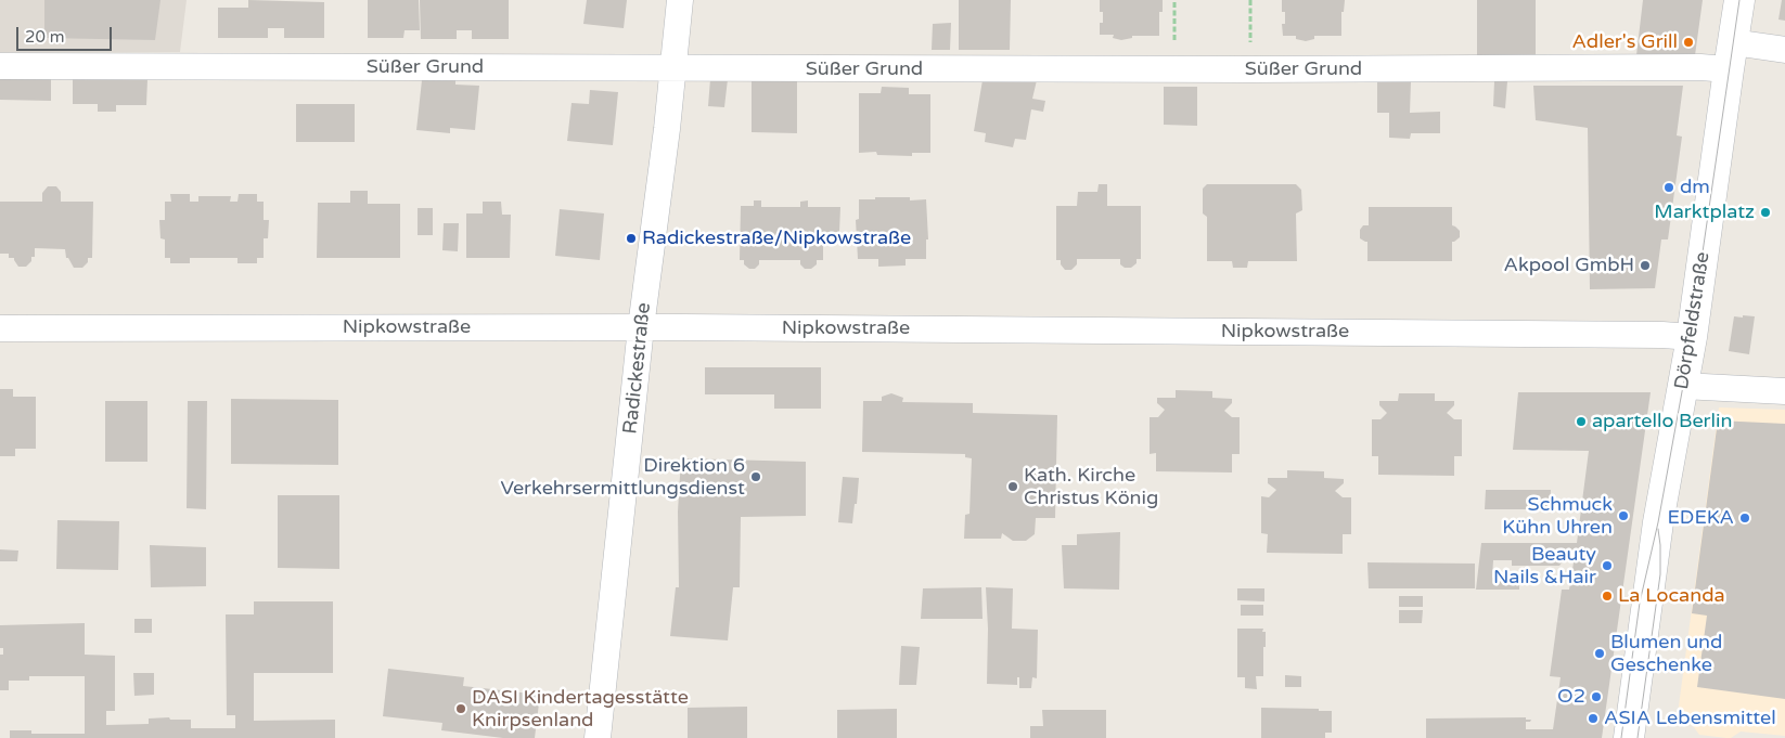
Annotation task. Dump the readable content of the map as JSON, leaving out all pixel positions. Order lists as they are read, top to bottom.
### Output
{
  "streets": {
    "street": [
      "Süßer Grund",
      "Dörpfeldstraße",
      "Nipkowstraße",
      "Radickestraße"
    ]
  },
  "crossings": [
    ["Süßer Grund", "Dörpfeldstraße"],
    ["Süßer Grund", "Radickestraße"],
    ["Dörpfeldstraße", "Nipkowstraße"],
    ["Nipkowstraße", "Radickestraße"]
  ],
  "places": [
    "Adler's Grill",
    "dm",
    "Marktplatz",
    "Radickestraße/Nipkowstraße",
    "Akpool GmbH",
    "apartello Berlin",
    "Direktion 6 Verkehrsermittlungsdienst",
    "Kath. Kirche Christus König",
    "Schmuck Kühn Uhren",
    "EDEKA",
    "Beauty Nails &Hair",
    "La Locanda",
    "Blumen und Geschenke",
    "O2",
    "DASI Kindertagesstätte Knirpsenland",
    "ASIA Lebensmittel"
  ],
  "scale_bar": "20 m"
}
